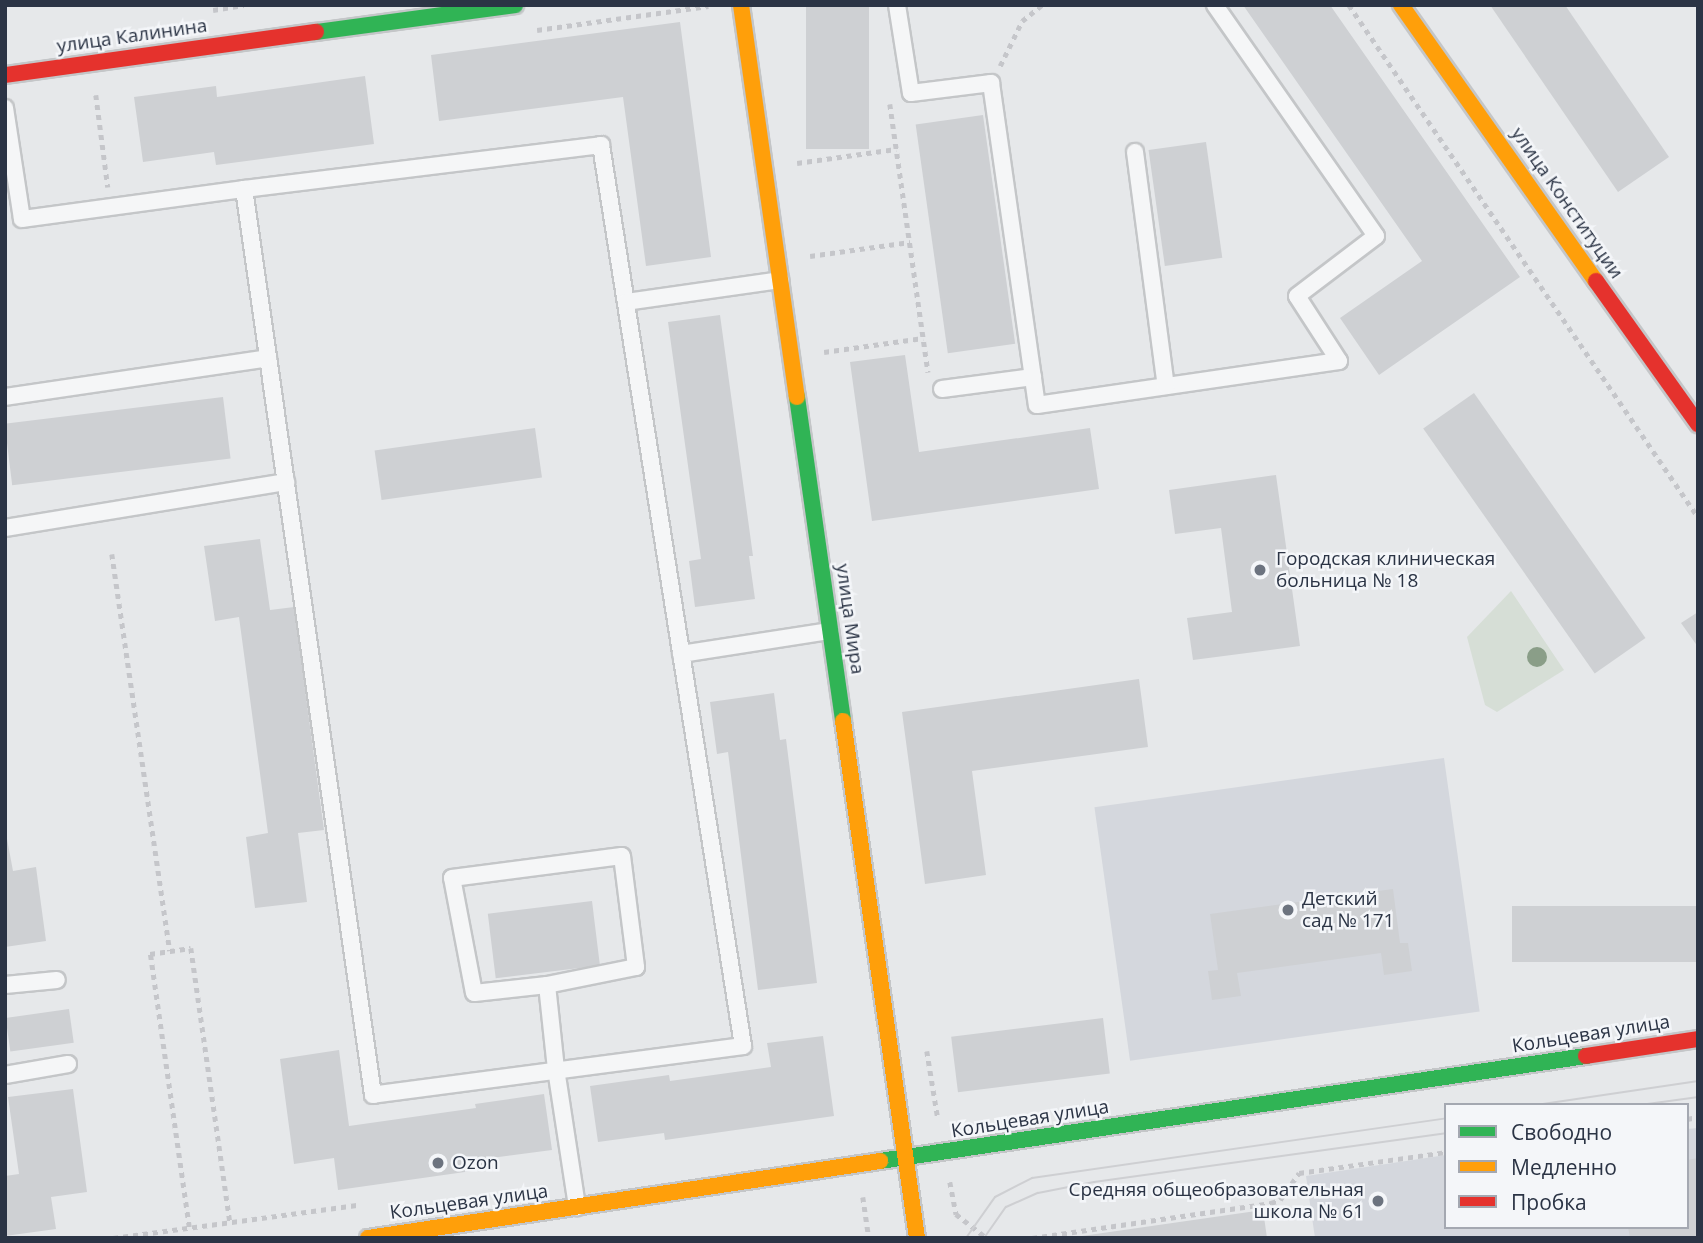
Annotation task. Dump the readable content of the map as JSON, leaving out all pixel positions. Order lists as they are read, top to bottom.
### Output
{
  "streets": {
    "street": [
      "улица Калинина",
      "улица Конституции",
      "улица Мира",
      "Кольцевая улица"
    ]
  },
  "crossings": [
    ["улица Мира", "Кольцевая улица"]
  ],
  "places": [
    "Городская клиническая больница № 18",
    "Детский сад № 171",
    "Ozon",
    "Средняя общеобразовательная школа № 61"
  ],
  "legend": ["Свободно", "Медленно", "Пробка"]
}
